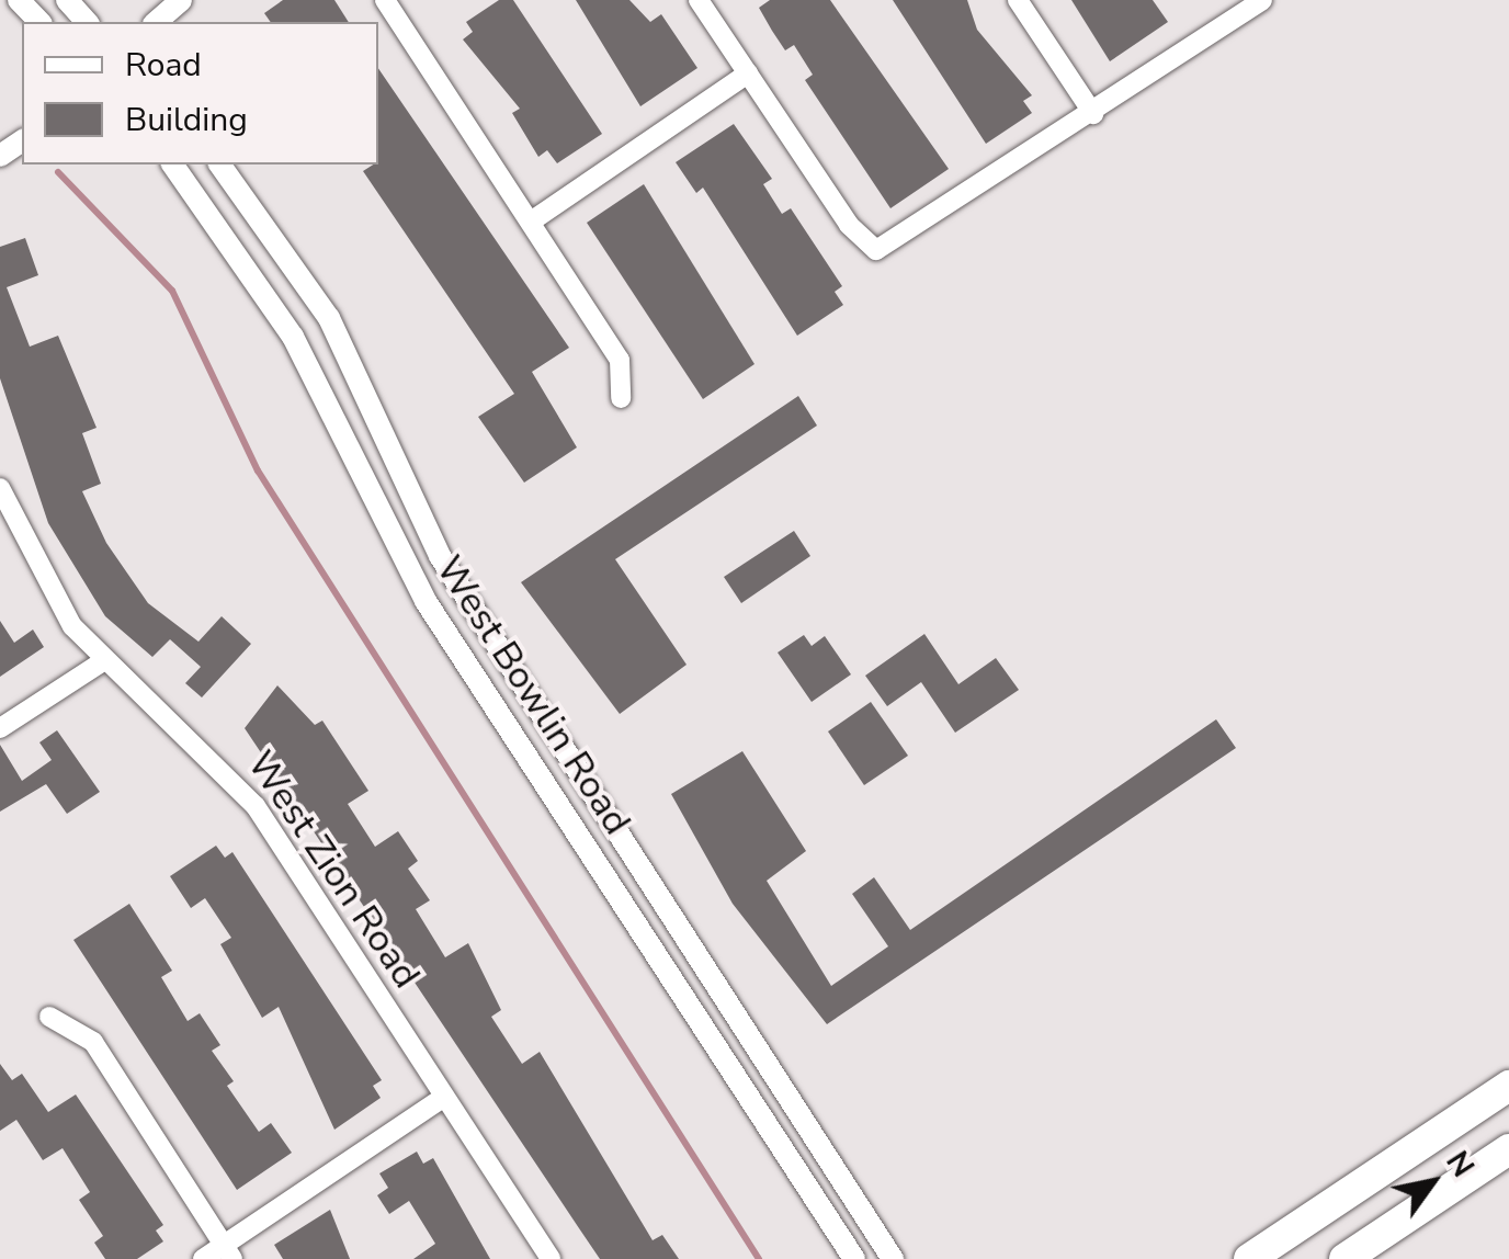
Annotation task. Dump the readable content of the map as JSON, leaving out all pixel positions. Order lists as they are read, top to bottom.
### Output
{
  "streets": {
    "street": ["West Bowlin Road", "West Zion Road"]
  },
  "legend": ["Road", "Building"],
  "north": "top right"
}
